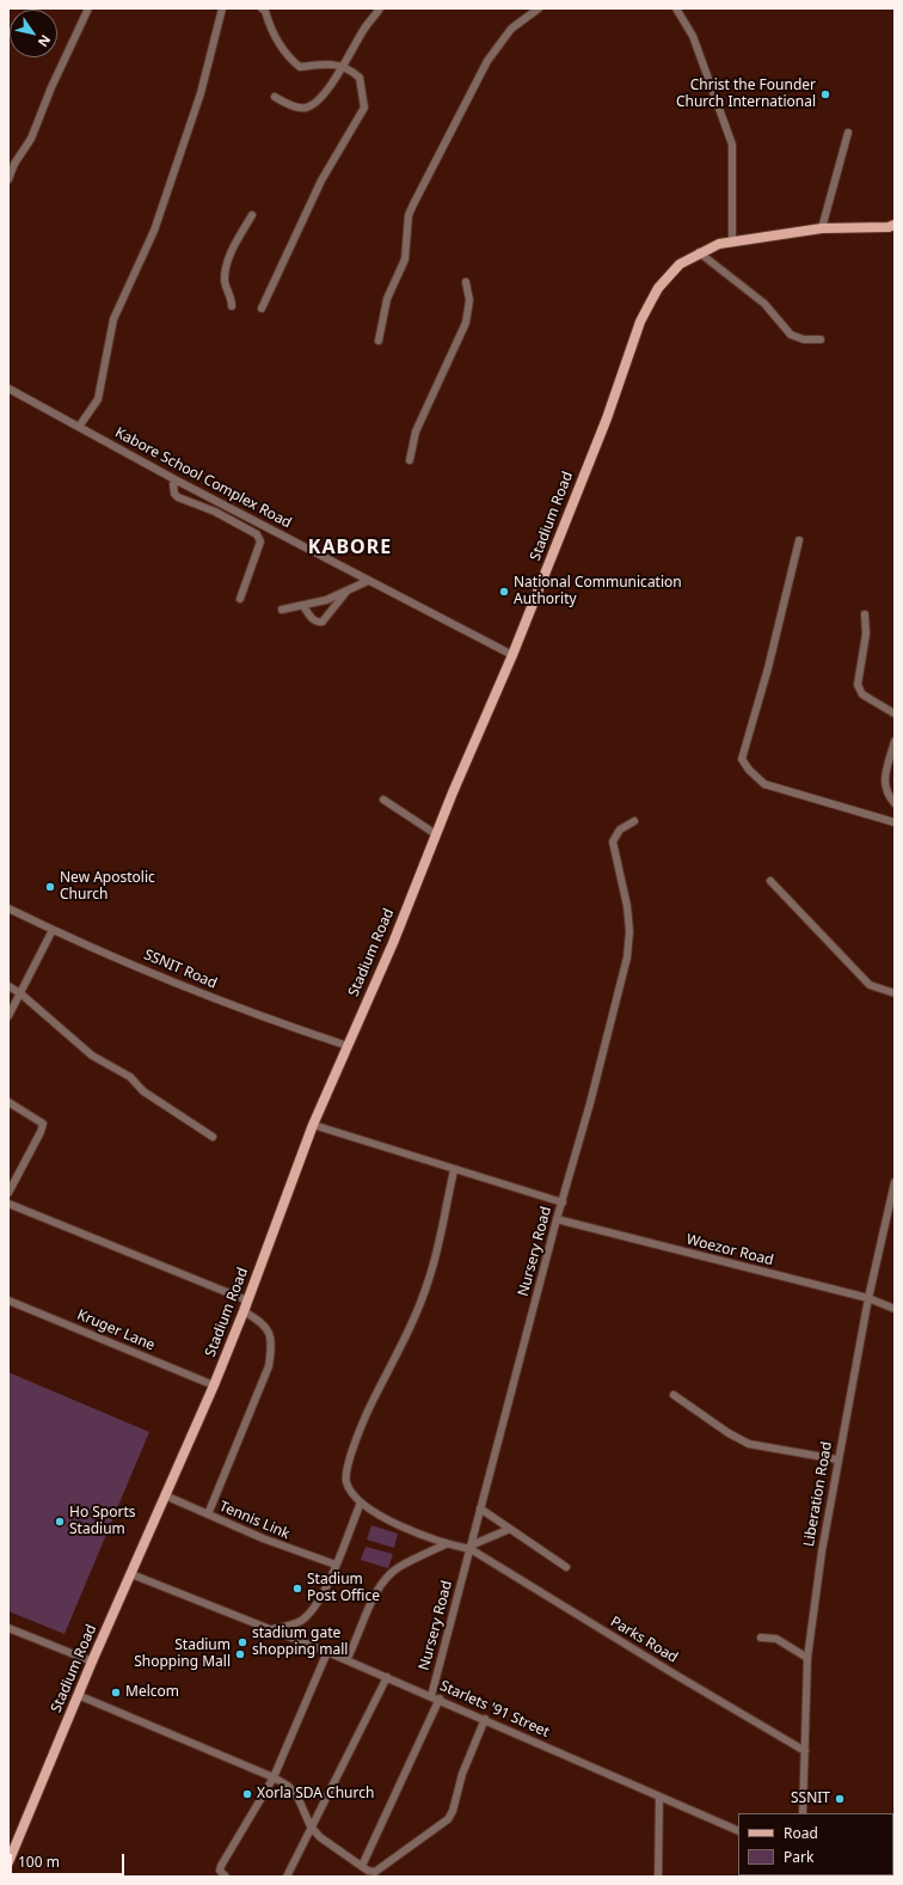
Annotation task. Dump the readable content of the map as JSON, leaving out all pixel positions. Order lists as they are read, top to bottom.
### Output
{
  "streets": {
    "main road": ["Stadium Road"],
    "street": [
      "Kabore School Complex Road",
      "SSNIT Road",
      "Woezor Road",
      "Nursery Road",
      "Kruger Lane",
      "Liberation Road",
      "Tennis Link",
      "Parks Road",
      "Starlets '91 Street"
    ]
  },
  "crossings": [
    ["Kabore School Complex Road", "Stadium Road"],
    ["Stadium Road", "SSNIT Road"],
    ["Stadium Road", "Kruger Lane"],
    ["Stadium Road", "Tennis Link"],
    ["Stadium Road", "Starlets '91 Street"],
    ["Woezor Road", "Nursery Road"],
    ["Woezor Road", "Liberation Road"],
    ["Nursery Road", "Parks Road"],
    ["Nursery Road", "Starlets '91 Street"],
    ["Liberation Road", "Parks Road"]
  ],
  "districts": ["KABORE"],
  "places": [
    "Christ the Founder Church International",
    "National Communication Authority",
    "New Apostolic Church",
    "Ho Sports Stadium",
    "Stadium Post Office",
    "stadium gate shopping mall",
    "Stadium Shopping Mall",
    "Melcom",
    "Xorla SDA Church",
    "SSNIT"
  ],
  "legend": ["Road", "Park"],
  "scale_bar": "100 m",
  "north": "bottom right"
}
